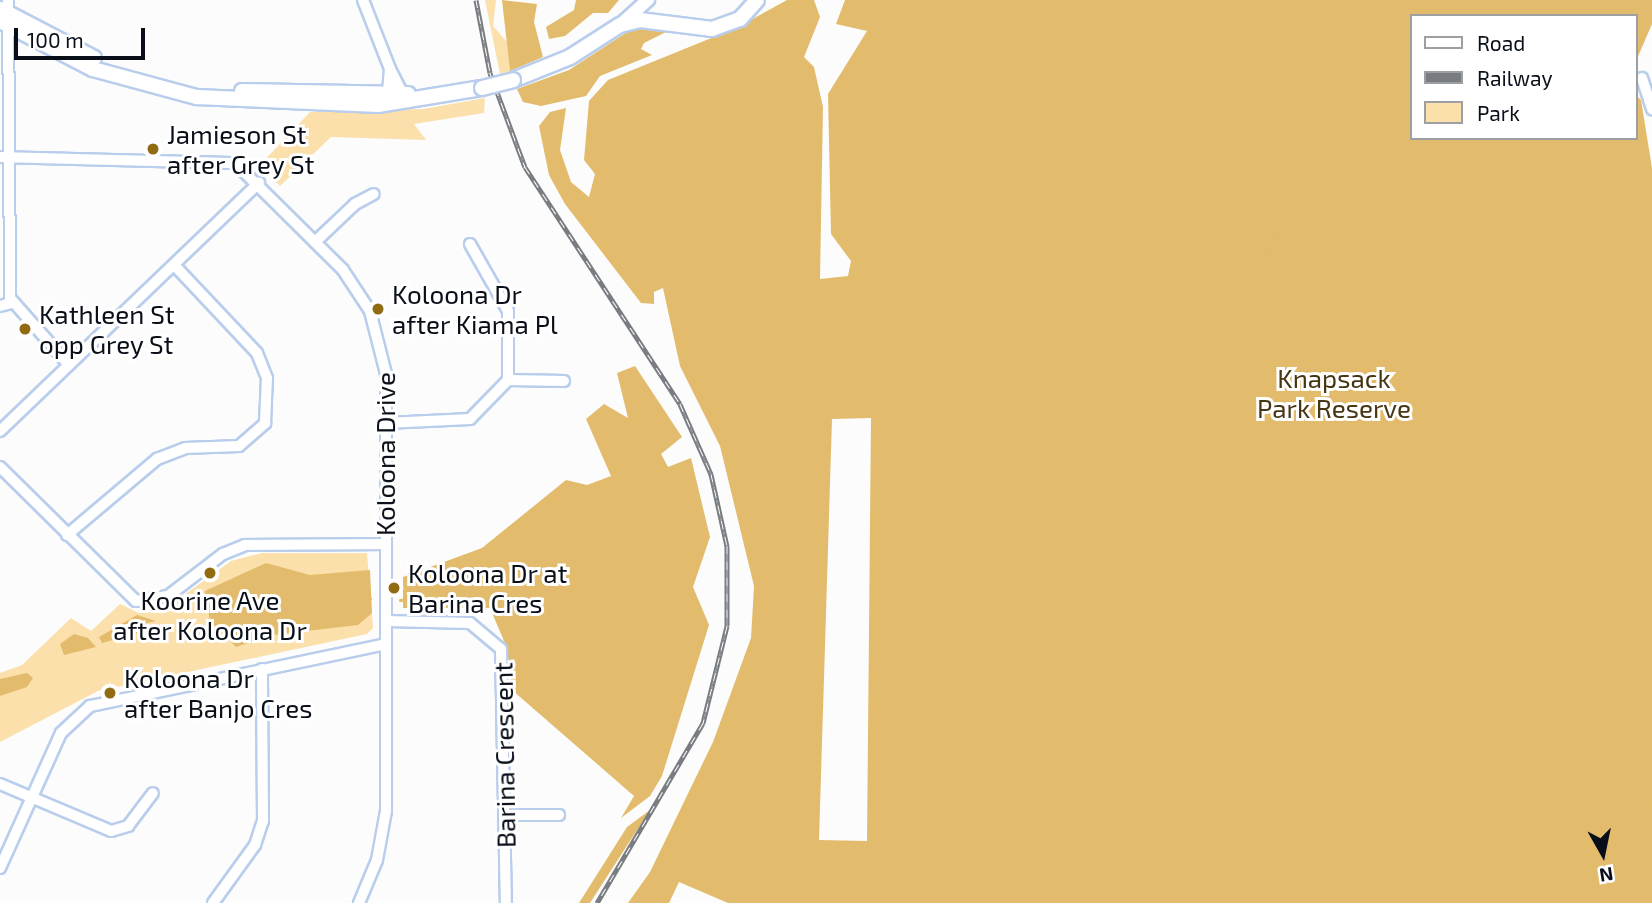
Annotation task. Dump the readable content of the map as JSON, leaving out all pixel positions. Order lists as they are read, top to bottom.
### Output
{
  "streets": {
    "street": ["Koloona Drive", "Barina Crescent"]
  },
  "crossings": [
    ["Koloona Drive", "Barina Crescent"]
  ],
  "parks": ["Knapsack Park Reserve"],
  "places": [
    "Jamieson St after Grey St",
    "Koloona Dr after Kiama Pl",
    "Kathleen St opp Grey St",
    "Koorine Ave after Koloona Dr",
    "Koloona Dr at Barina Cres",
    "Koloona Dr after Banjo Cres"
  ],
  "legend": ["Road", "Railway", "Park"],
  "scale_bar": "100 m",
  "north": "bottom"
}
